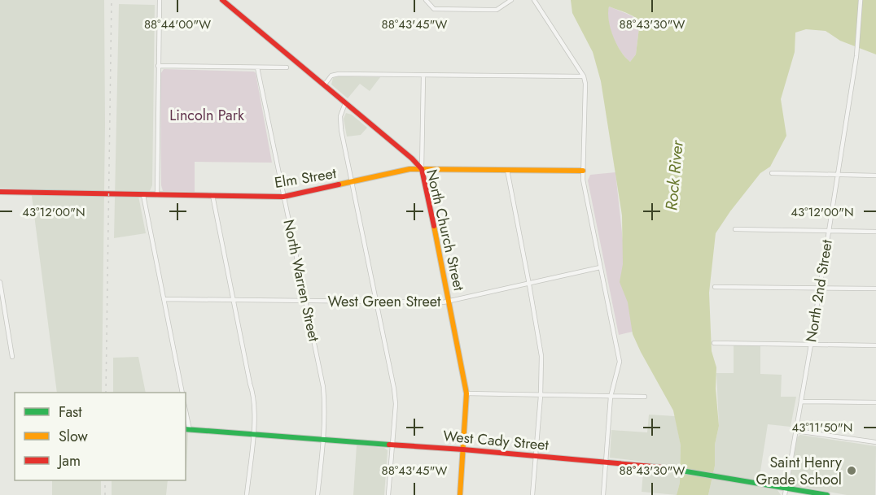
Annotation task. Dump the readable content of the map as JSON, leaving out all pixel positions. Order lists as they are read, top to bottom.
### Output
{
  "streets": {
    "street": [
      "Elm Street",
      "North Church Street",
      "North Warren Street",
      "North 2nd Street",
      "West Green Street",
      "West Cady Street"
    ]
  },
  "crossings": [
    ["Elm Street", "North Church Street"],
    ["Elm Street", "North Warren Street"],
    ["North Church Street", "West Green Street"],
    ["North Church Street", "West Cady Street"],
    ["North Warren Street", "West Green Street"],
    ["North Warren Street", "West Cady Street"],
    ["North 2nd Street", "West Cady Street"]
  ],
  "water": ["Rock River"],
  "parks": ["Lincoln Park"],
  "places": ["Saint Henry Grade School"],
  "legend": ["Fast", "Slow", "Jam"],
  "coordinates": [
    "88°44'00\"W",
    "88°43'45\"W",
    "88°43'30\"W",
    "43°12'00\"N",
    "43°11'50\"N"
  ]
}
